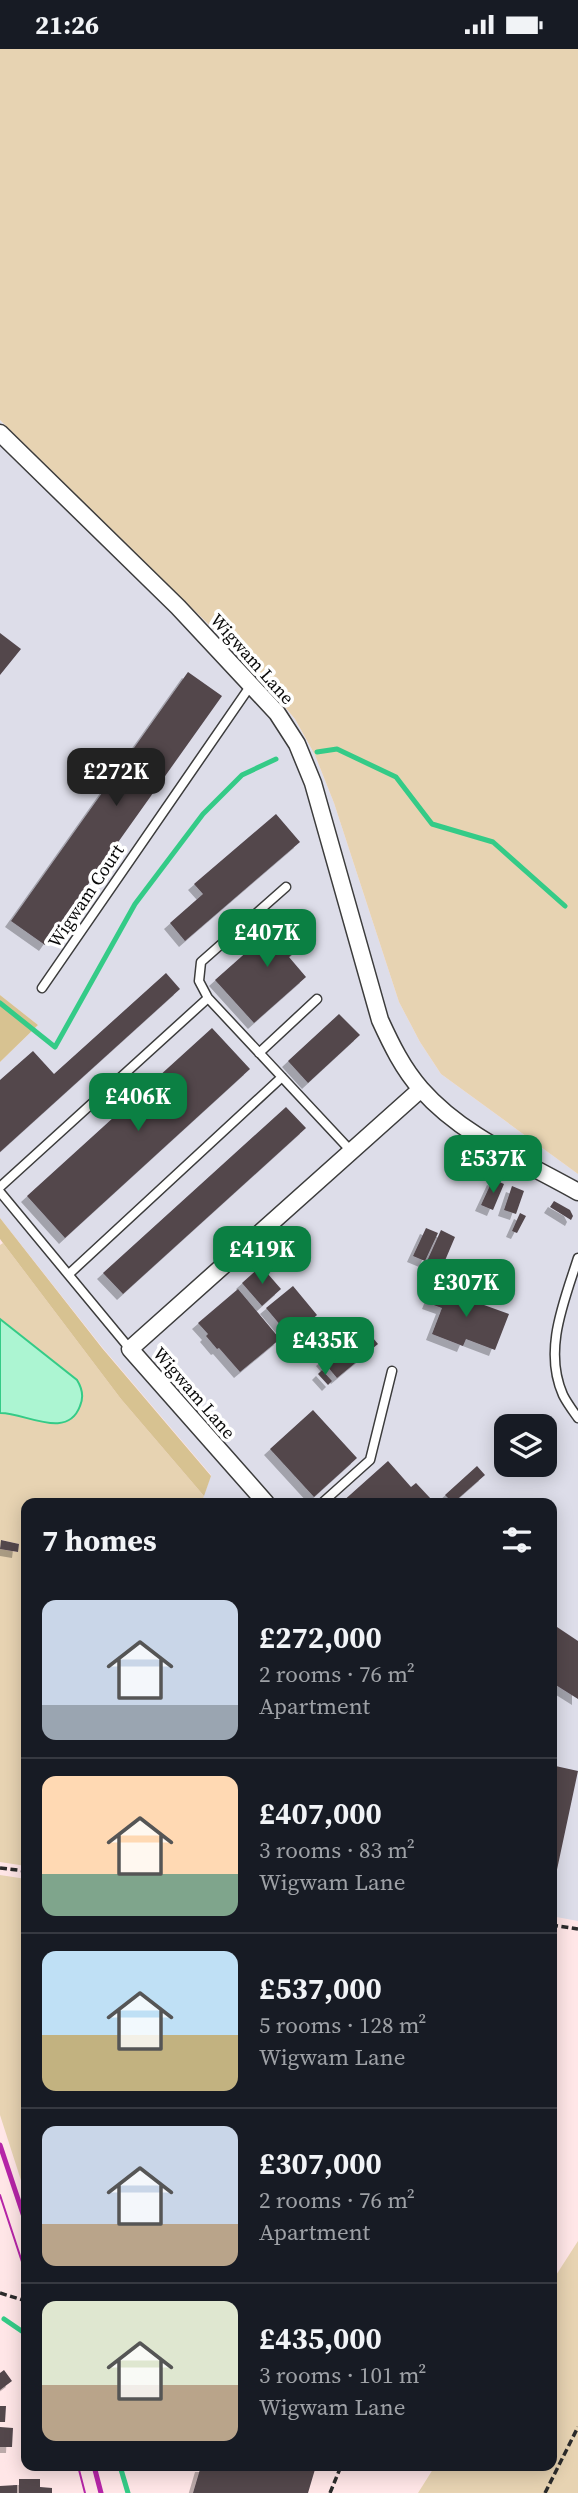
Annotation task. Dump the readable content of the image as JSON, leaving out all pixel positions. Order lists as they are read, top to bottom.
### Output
{
  "streets": {
    "street": ["Wigwam Lane"],
    "lane": ["Wigwam Court"]
  },
  "crossings": [
    ["Wigwam Lane", "Wigwam Court"]
  ],
  "page": {
    "status": "21:26",
    "price": [
      "£272K",
      "£407K",
      "£406K",
      "£537K",
      "£419K",
      "£307K",
      "£435K"
    ],
    "heading": "7 homes",
    "list": [
      {
        "name": "£272,000",
        "note": "2 rooms · 76 m² · Apartment"
      },
      {
        "name": "£407,000",
        "note": "3 rooms · 83 m² · Wigwam Lane"
      },
      {
        "name": "£537,000",
        "note": "5 rooms · 128 m² · Wigwam Lane"
      },
      {
        "name": "£307,000",
        "note": "2 rooms · 76 m² · Apartment"
      },
      {
        "name": "£435,000",
        "note": "3 rooms · 101 m² · Wigwam Lane"
      }
    ]
  }
}
